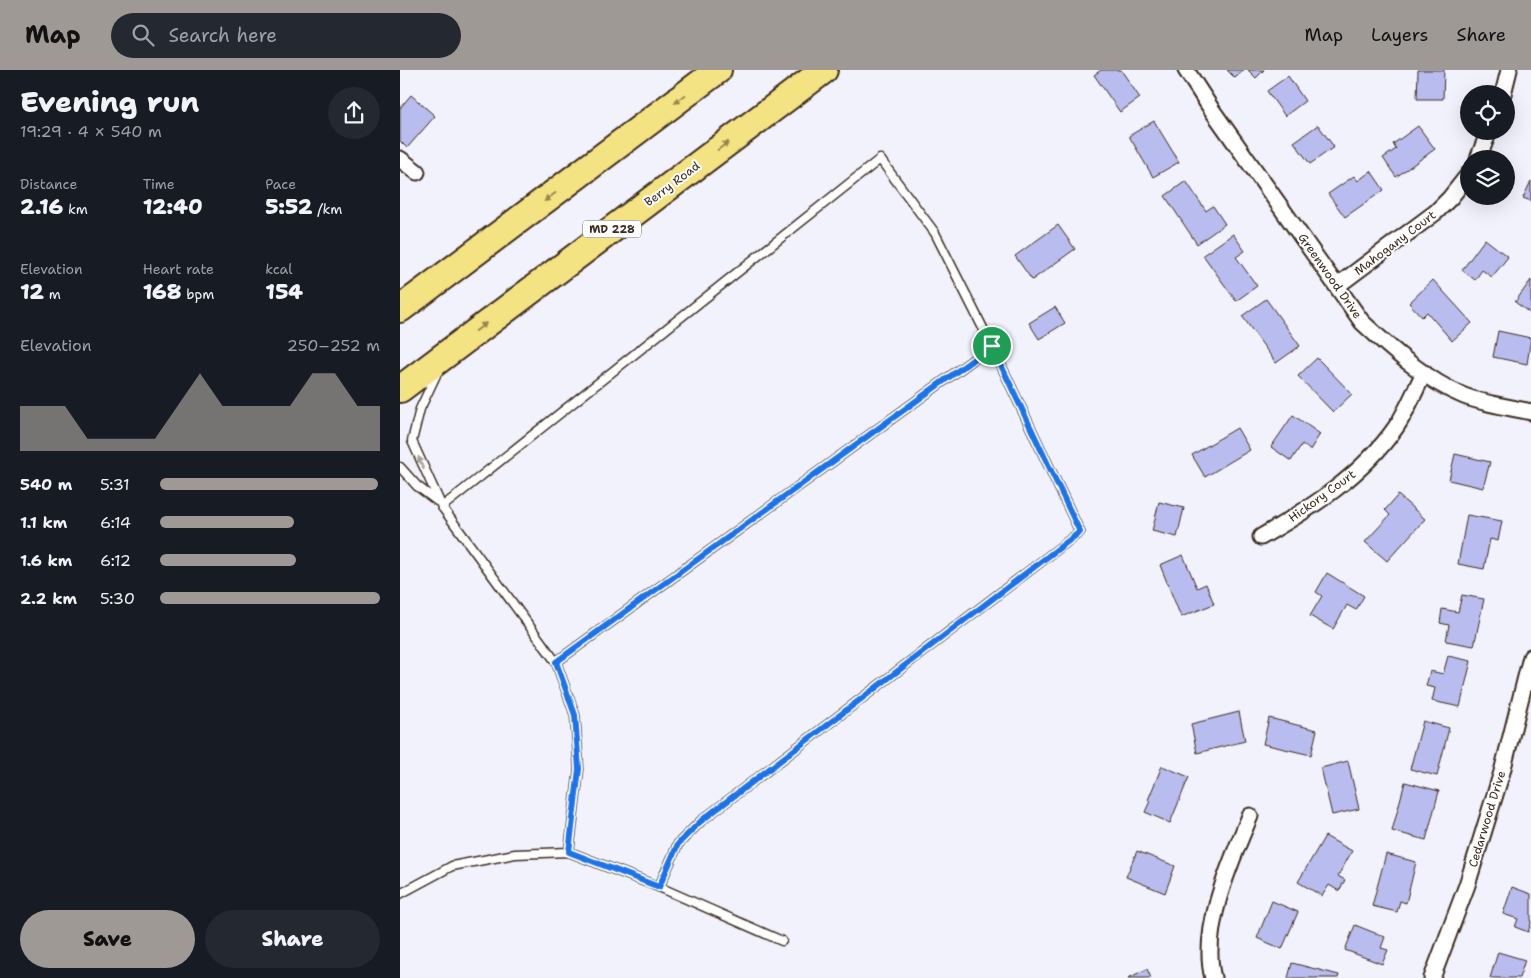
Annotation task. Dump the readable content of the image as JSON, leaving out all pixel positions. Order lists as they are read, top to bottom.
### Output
{
  "streets": {
    "highway": ["Berry Road", "MD 228"],
    "street": [
      "Mahogany Court",
      "Greenwood Drive",
      "Hickory Court",
      "Cedarwood Drive"
    ]
  },
  "crossings": [
    ["Mahogany Court", "Greenwood Drive"],
    ["Greenwood Drive", "Hickory Court"]
  ],
  "page": {
    "header": "Map",
    "search": "Search here",
    "nav": ["Map", "Layers", "Share"],
    "heading": ["Evening run", "19:29 · 4 × 540 m"],
    "stats": [
      ["Distance", "2.16 km"],
      ["Time", "12:40"],
      ["Pace", "5:52 /km"],
      ["Elevation", "12 m"],
      ["Heart rate", "168 bpm"],
      ["kcal", "154"]
    ],
    "chart": ["Elevation", "250–252 m"],
    "list": [
      {
        "name": "540 m",
        "note": "5:31"
      },
      {
        "name": "1.1 km",
        "note": "6:14"
      },
      {
        "name": "1.6 km",
        "note": "6:12"
      },
      {
        "name": "2.2 km",
        "note": "5:30"
      }
    ],
    "buttons": ["Save", "Share"]
  }
}
